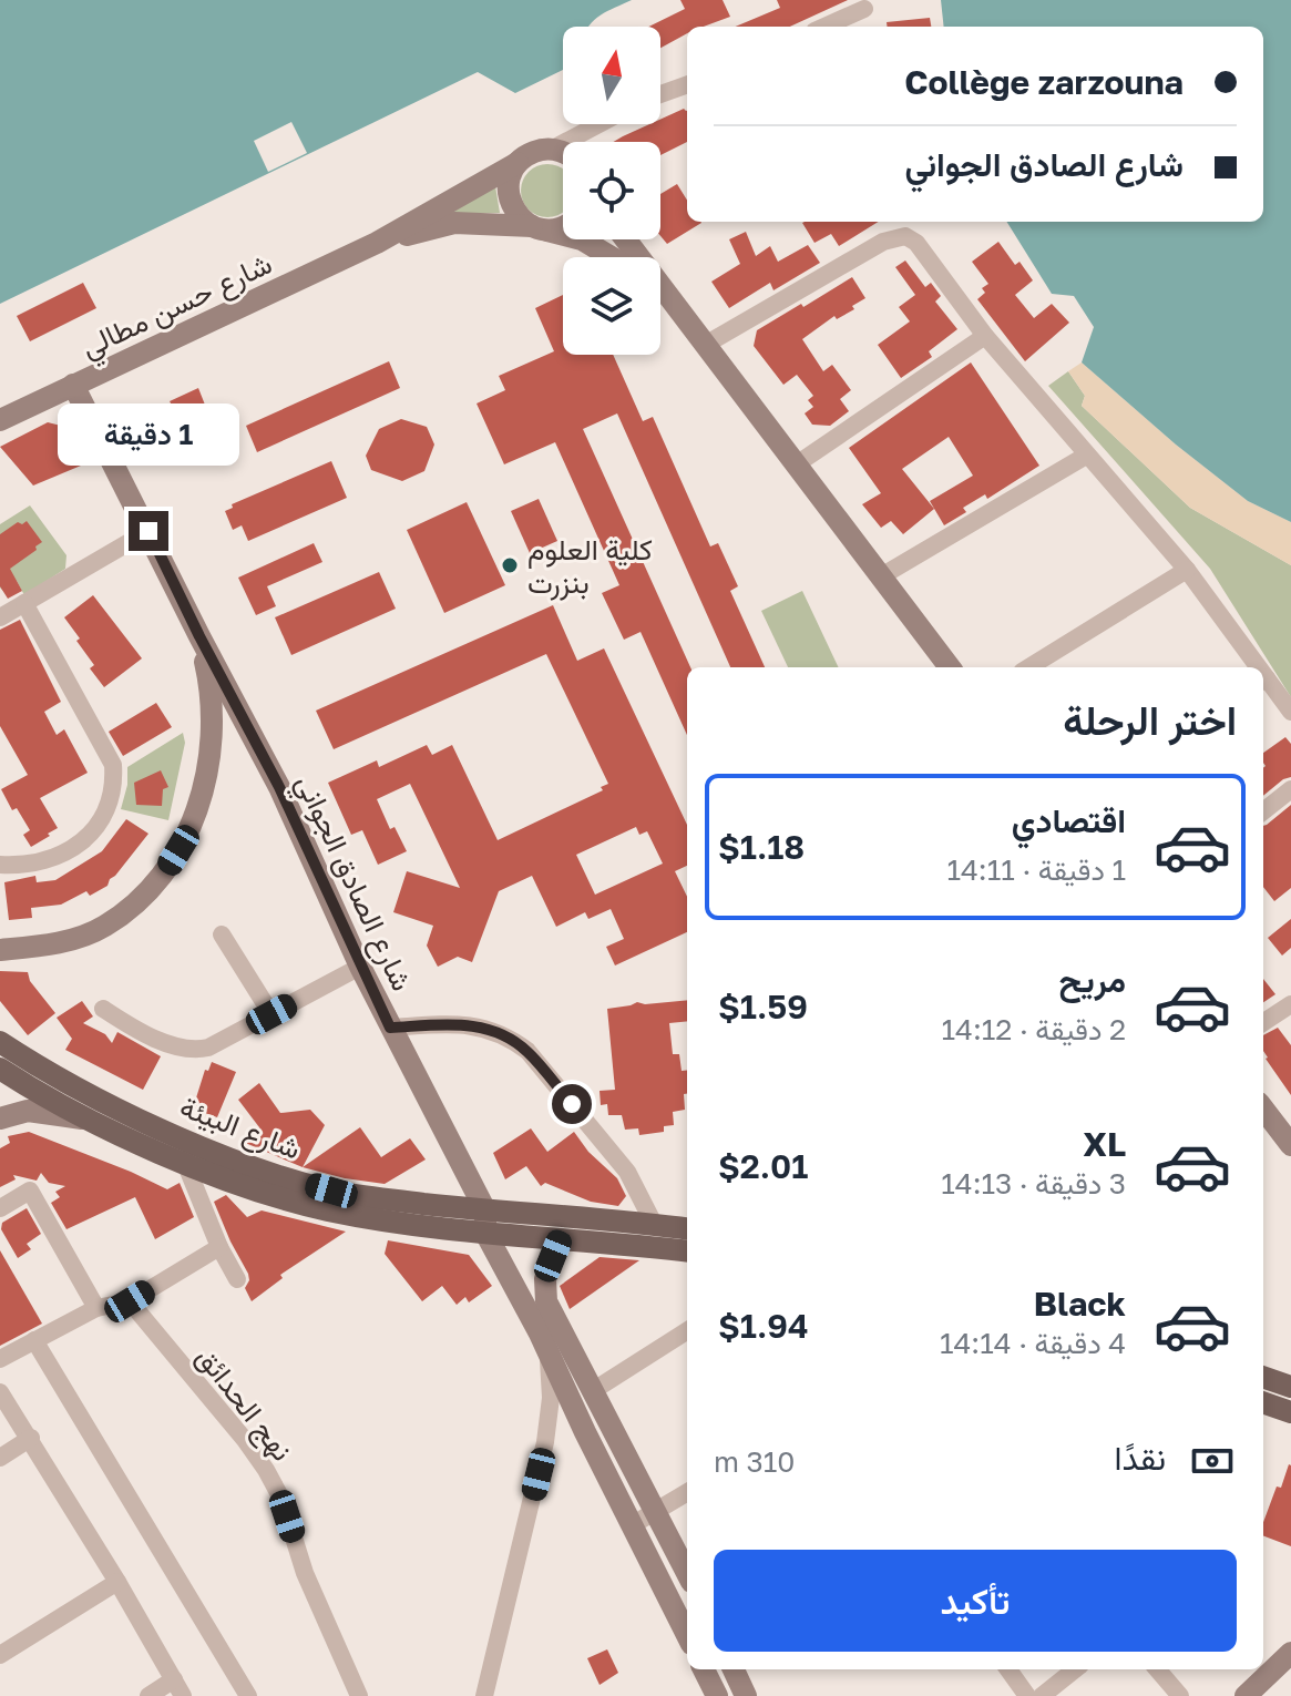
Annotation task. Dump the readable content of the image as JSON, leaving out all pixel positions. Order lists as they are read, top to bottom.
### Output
{
  "streets": {
    "main road": ["شارع البيئة"],
    "street": ["شارع حسن مطالي", "شارع الصادق الجواني", "نهج الحدائق"]
  },
  "crossings": [
    ["شارع حسن مطالي", "شارع الصادق الجواني"],
    ["شارع الصادق الجواني", "شارع البيئة"]
  ],
  "places": ["كلية العلوم بنزرت"],
  "north": "top",
  "page": {
    "banner": ["Collège zarzouna", "شارع الصادق الجواني"],
    "bubble": "1 دقيقة",
    "heading": "اختر الرحلة",
    "list": [
      {
        "name": "اقتصادي",
        "note": "1 دقيقة · 14:11",
        "value": "$1.18"
      },
      {
        "name": "مريح",
        "note": "2 دقيقة · 14:12",
        "value": "$1.59"
      },
      {
        "name": "XL",
        "note": "3 دقيقة · 14:13",
        "value": "$2.01"
      },
      {
        "name": "Black",
        "note": "4 دقيقة · 14:14",
        "value": "$1.94"
      }
    ],
    "pay": ["نقدًا", "310 m"],
    "buttons": "تأكيد"
  }
}
